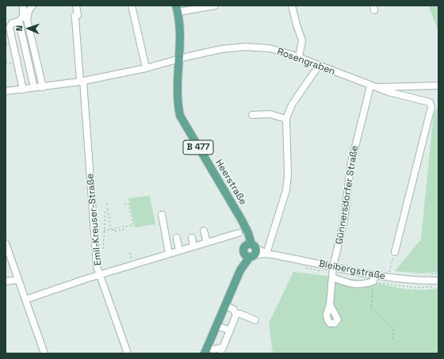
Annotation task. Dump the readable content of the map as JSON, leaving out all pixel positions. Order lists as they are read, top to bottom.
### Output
{
  "streets": {
    "main road": ["B 477", "Heerstraße"],
    "street": [
      "Rosengraben",
      "Günnersdorfer Straße",
      "Emil-Kreuser-Straße",
      "Bleibergstraße"
    ]
  },
  "crossings": [
    ["Rosengraben", "B 477"],
    ["Rosengraben", "Heerstraße"],
    ["Rosengraben", "Günnersdorfer Straße"],
    ["Rosengraben", "Emil-Kreuser-Straße"],
    ["B 477", "Heerstraße"],
    ["Heerstraße", "Bleibergstraße"],
    ["Günnersdorfer Straße", "Bleibergstraße"]
  ],
  "north": "left"
}
